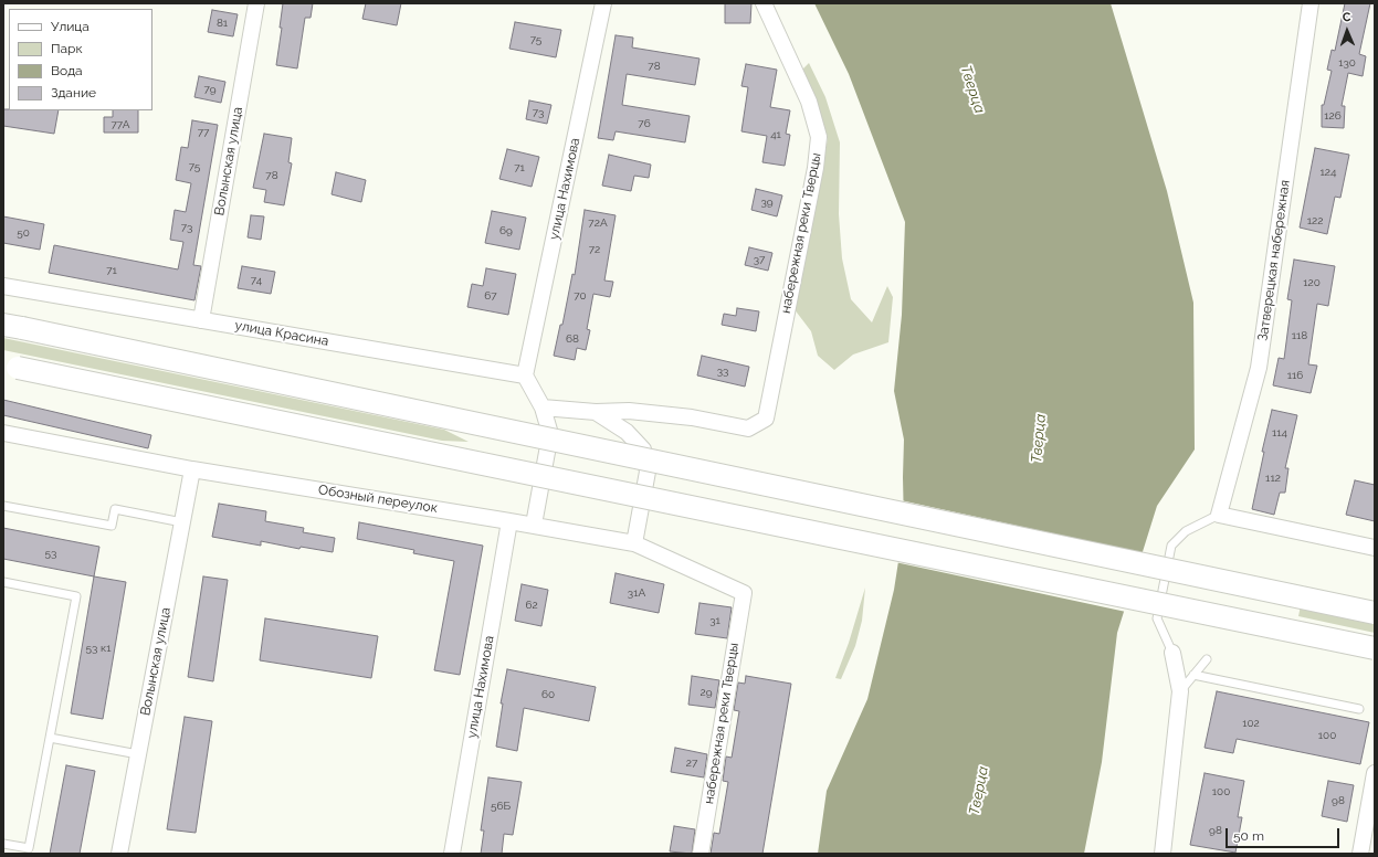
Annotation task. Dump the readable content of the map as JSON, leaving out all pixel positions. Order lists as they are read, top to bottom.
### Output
{
  "streets": {
    "street": [
      "Волынская улица",
      "улица Нахимова",
      "набережная реки Тверцы",
      "Затверецкая набережная",
      "улица Красина",
      "Обозный переулок"
    ]
  },
  "crossings": [
    ["Волынская улица", "улица Красина"],
    ["Волынская улица", "Обозный переулок"],
    ["улица Нахимова", "улица Красина"],
    ["улица Нахимова", "Обозный переулок"],
    ["набережная реки Тверцы", "Обозный переулок"]
  ],
  "water": ["Тверца"],
  "house_numbers": [
    "81",
    "75",
    "130",
    "78",
    "79",
    "73",
    "126",
    "76",
    "77А",
    "77",
    "41",
    "75",
    "71",
    "124",
    "78",
    "39",
    "122",
    "72А",
    "73",
    "69",
    "50",
    "72",
    "37",
    "71",
    "74",
    "120",
    "67",
    "70",
    "118",
    "68",
    "33",
    "116",
    "114",
    "112",
    "53",
    "31А",
    "62",
    "31",
    "53 к1",
    "29",
    "60",
    "102",
    "100",
    "27",
    "100",
    "98",
    "56Б",
    "98"
  ],
  "legend": [
    "Улица",
    "Парк",
    "Вода",
    "Здание"
  ],
  "scale_bar": "50 m",
  "north": "top"
}
